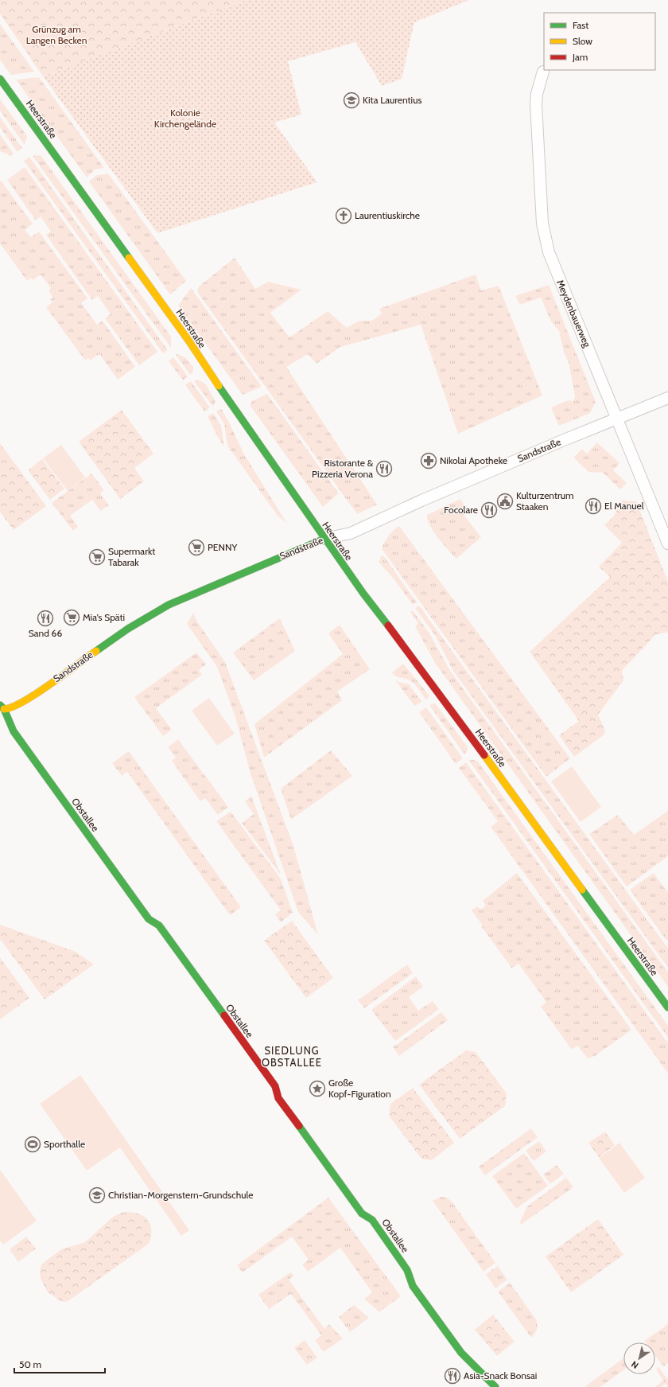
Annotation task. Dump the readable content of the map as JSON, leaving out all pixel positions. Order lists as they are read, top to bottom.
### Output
{
  "streets": {
    "street": [
      "Heerstraße",
      "Meydenbauerweg",
      "Sandstraße",
      "Obstallee"
    ]
  },
  "crossings": [
    ["Heerstraße", "Sandstraße"],
    ["Meydenbauerweg", "Sandstraße"],
    ["Sandstraße", "Obstallee"]
  ],
  "districts": ["SIEDLUNG OBSTALLEE"],
  "parks": ["Grünzug am Langen Becken", "Kolonie Kirchengelände"],
  "places": {
    "school or university": ["Kita Laurentius", "Christian-Morgenstern-Grundschule"],
    "church": ["Laurentiuskirche"],
    "pharmacy": ["Nikolai Apotheke"],
    "restaurant": [
      "Ristorante & Pizzeria Verona",
      "El Manuel",
      "Focolare",
      "Sand 66",
      "Asia-Snack Bonsai"
    ],
    "public building": ["Kulturzentrum Staaken"],
    "supermarket": ["PENNY", "Supermarkt Tabarak", "Mia's Späti"],
    "place": ["Große Kopf-Figuration"],
    "sports": ["Sporthalle"]
  },
  "legend": ["Fast", "Slow", "Jam"],
  "scale_bar": "50 m",
  "north": "bottom left"
}
